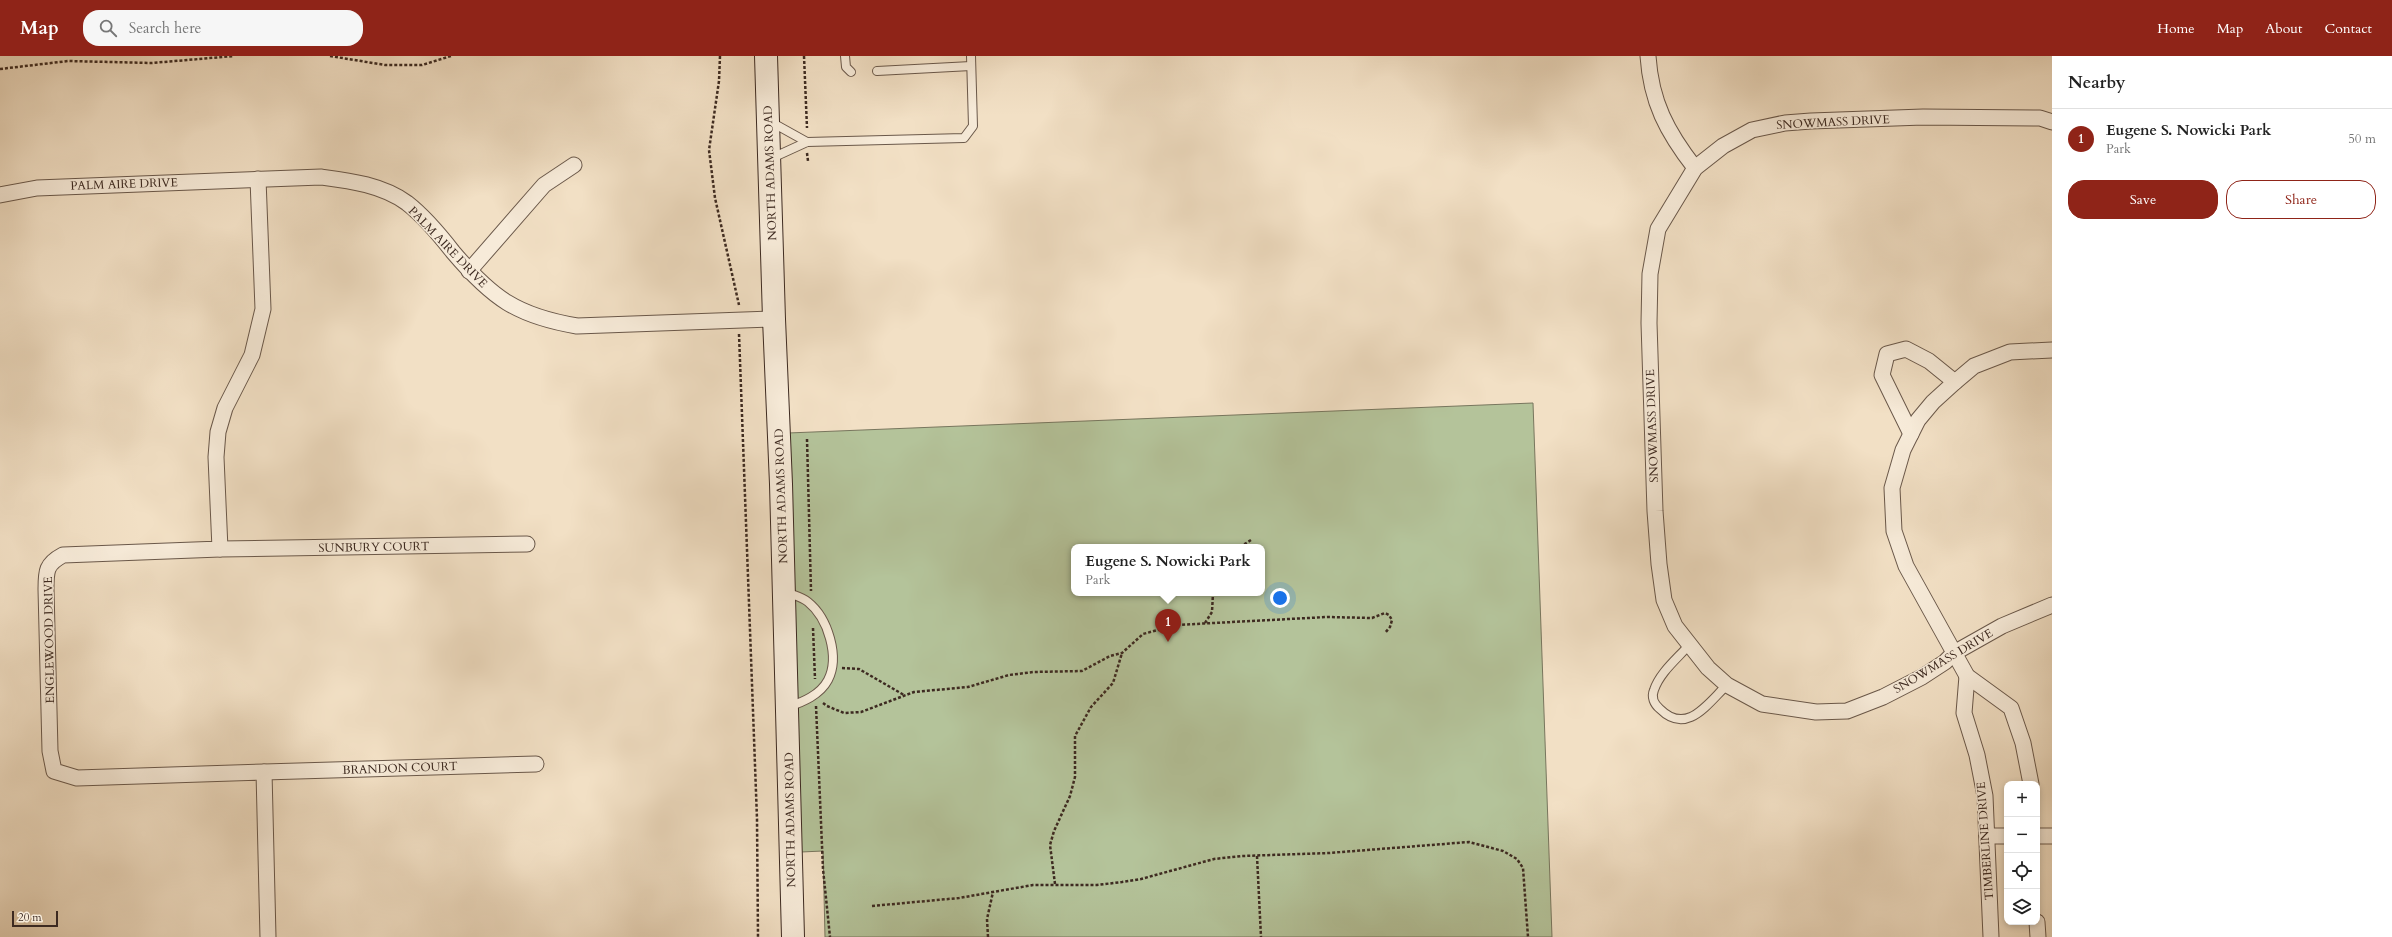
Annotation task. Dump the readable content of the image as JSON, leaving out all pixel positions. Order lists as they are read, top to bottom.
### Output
{
  "streets": {
    "street": [
      "SNOWMASS DRIVE",
      "NORTH ADAMS ROAD",
      "PALM AIRE DRIVE",
      "SUNBURY COURT",
      "ENGLEWOOD DRIVE",
      "BRANDON COURT",
      "TIMBERLINE DRIVE"
    ]
  },
  "crossings": [
    ["NORTH ADAMS ROAD", "PALM AIRE DRIVE"],
    ["SUNBURY COURT", "ENGLEWOOD DRIVE"],
    ["ENGLEWOOD DRIVE", "BRANDON COURT"]
  ],
  "scale_bar": "20 m",
  "page": {
    "header": "Map",
    "search": "Search here",
    "nav": [
      "Home",
      "Map",
      "About",
      "Contact"
    ],
    "heading": "Nearby",
    "list": [
      {
        "mark": "1",
        "name": "Eugene S. Nowicki Park",
        "note": "Park",
        "value": "50 m"
      }
    ],
    "buttons": ["Save", "Share"],
    "popup": ["Eugene S. Nowicki Park", "Park"],
    "pins": "1",
    "map_buttons": ["+", "−"],
    "scale": "20 m"
  }
}
